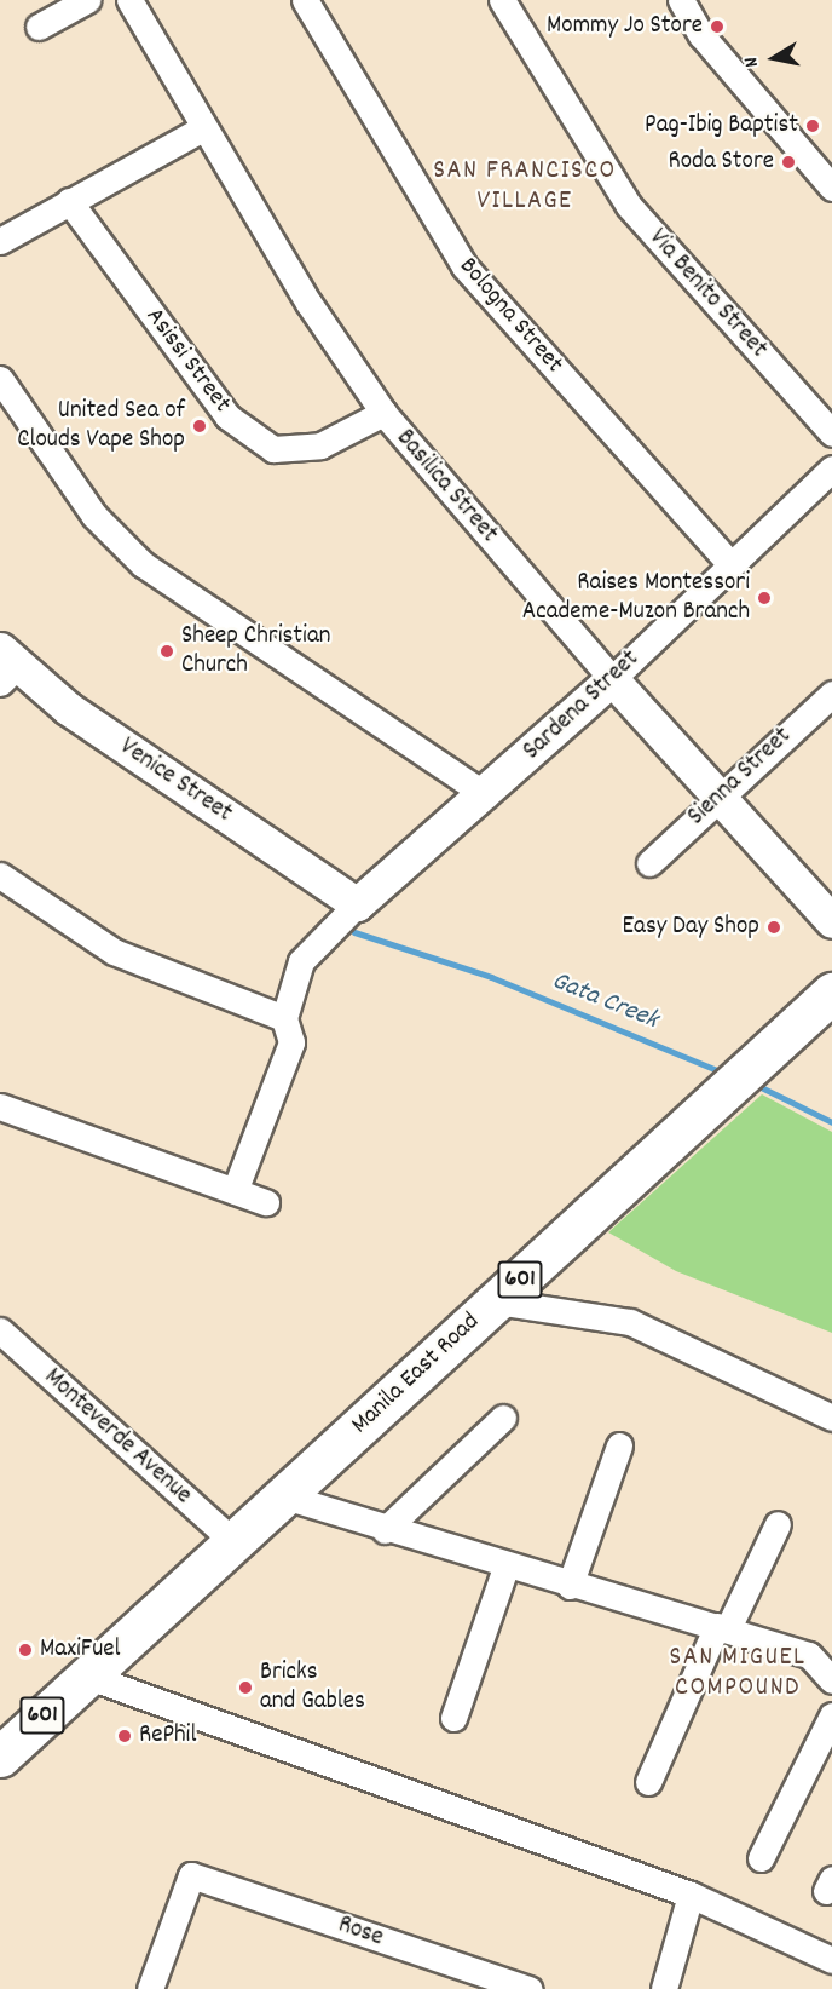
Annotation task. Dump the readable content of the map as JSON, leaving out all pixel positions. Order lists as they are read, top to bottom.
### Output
{
  "streets": {
    "main road": ["601", "Manila East Road"],
    "street": [
      "Via Benito Street",
      "Bologna Street",
      "Asissi Street",
      "Basilica Street",
      "Sardena Street",
      "Sienna Street",
      "Venice Street",
      "Monteverde Avenue",
      "Rose"
    ]
  },
  "crossings": [
    ["Bologna Street", "Sardena Street"],
    ["Asissi Street", "Basilica Street"],
    ["Basilica Street", "Sardena Street"],
    ["Basilica Street", "Sienna Street"],
    ["Sardena Street", "Venice Street"],
    ["Manila East Road", "Monteverde Avenue"]
  ],
  "districts": ["SAN FRANCISCO VILLAGE", "SAN MIGUEL COMPOUND"],
  "water": ["Gata Creek"],
  "places": [
    "Mommy Jo Store",
    "Pag-Ibig Baptist",
    "Roda Store",
    "United Sea of Clouds Vape Shop",
    "Raises Montessori Academe-Muzon Branch",
    "Sheep Christian Church",
    "Easy Day Shop",
    "MaxiFuel",
    "Bricks and Gables",
    "RePhil"
  ],
  "north": "left"
}
